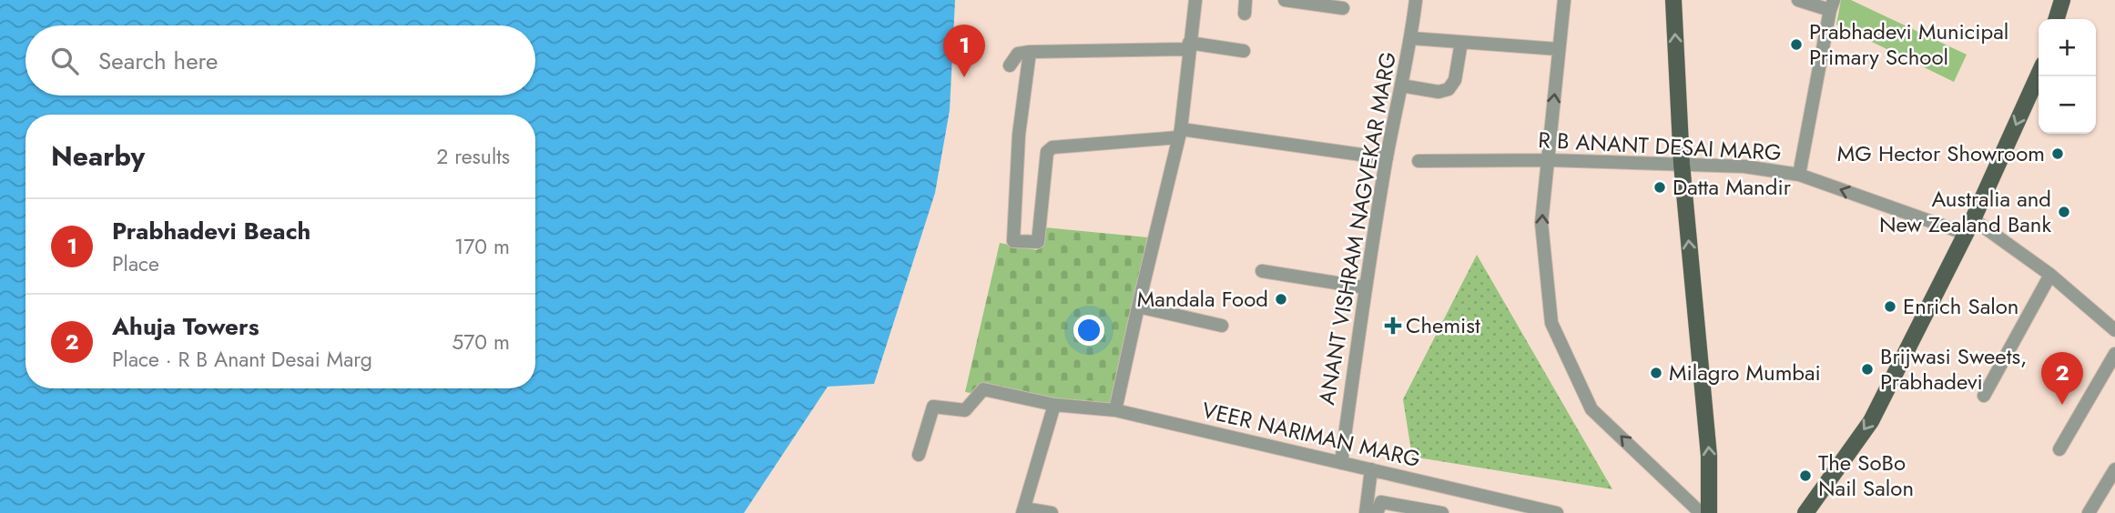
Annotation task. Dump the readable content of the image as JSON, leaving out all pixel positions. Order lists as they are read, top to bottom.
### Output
{
  "streets": {
    "street": ["R B ANANT DESAI MARG", "ANANT VISHRAM NAGVEKAR MARG", "VEER NARIMAN MARG"]
  },
  "crossings": [
    ["ANANT VISHRAM NAGVEKAR MARG", "VEER NARIMAN MARG"]
  ],
  "places": {
    "other": [
      "Prabhadevi Municipal Primary School",
      "MG Hector Showroom",
      "Datta Mandir",
      "Australia and New Zealand Bank",
      "Mandala Food",
      "Enrich Salon",
      "Brijwasi Sweets, Prabhadevi",
      "Milagro Mumbai",
      "The SoBo Nail Salon"
    ],
    "health": ["Chemist"]
  },
  "page": {
    "map_buttons": ["+", "−"],
    "pins": ["1", "2"],
    "search": "Search here",
    "heading": ["Nearby", "2 results"],
    "list": [
      {
        "mark": "1",
        "name": "Prabhadevi Beach",
        "note": "Place",
        "value": "170 m"
      },
      {
        "mark": "2",
        "name": "Ahuja Towers",
        "note": "Place · R B Anant Desai Marg",
        "value": "570 m"
      }
    ]
  }
}
